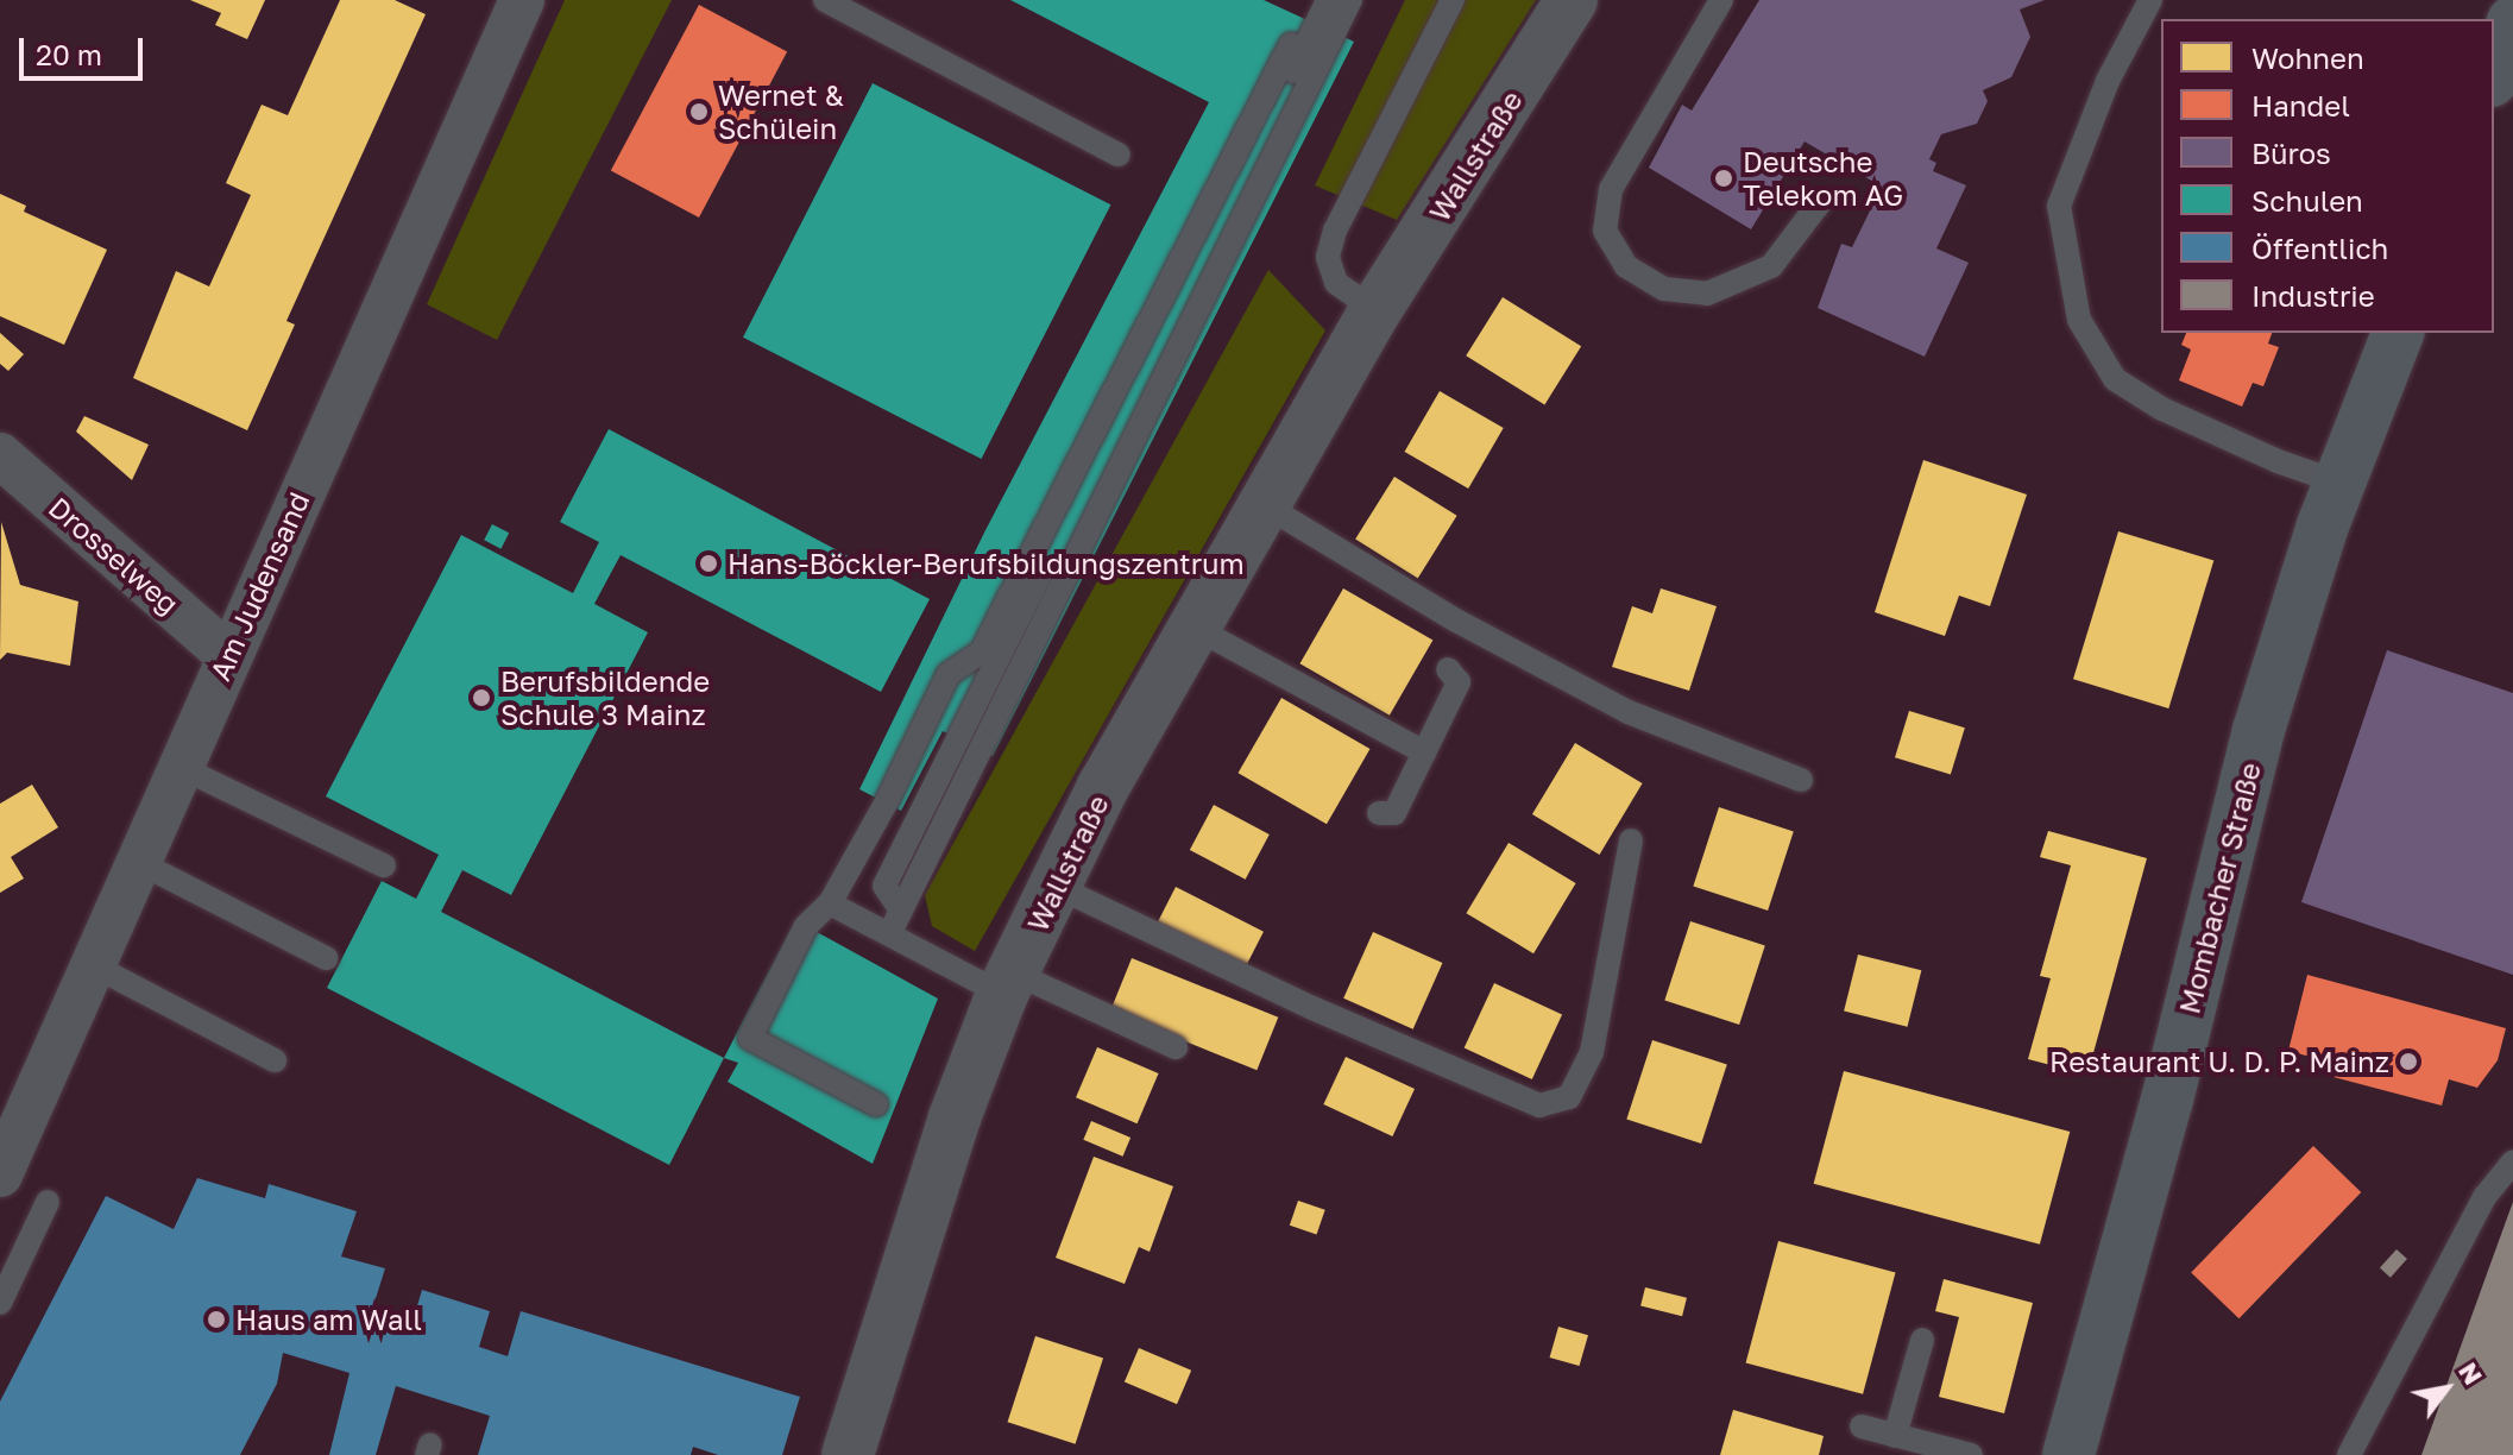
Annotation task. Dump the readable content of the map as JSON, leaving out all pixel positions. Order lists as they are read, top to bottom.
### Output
{
  "streets": {
    "main road": ["Mombacher Straße"],
    "street": ["Wallstraße", "Drosselweg", "Am Judensand"]
  },
  "crossings": [
    ["Drosselweg", "Am Judensand"]
  ],
  "places": [
    "Wernet & Schülein",
    "Deutsche Telekom AG",
    "Hans-Böckler-Berufsbildungszentrum",
    "Berufsbildende Schule 3 Mainz",
    "Restaurant U. D. P. Mainz",
    "Haus am Wall"
  ],
  "legend": [
    "Wohnen",
    "Handel",
    "Büros",
    "Schulen",
    "Öffentlich",
    "Industrie"
  ],
  "scale_bar": "20 m",
  "north": "top right"
}
